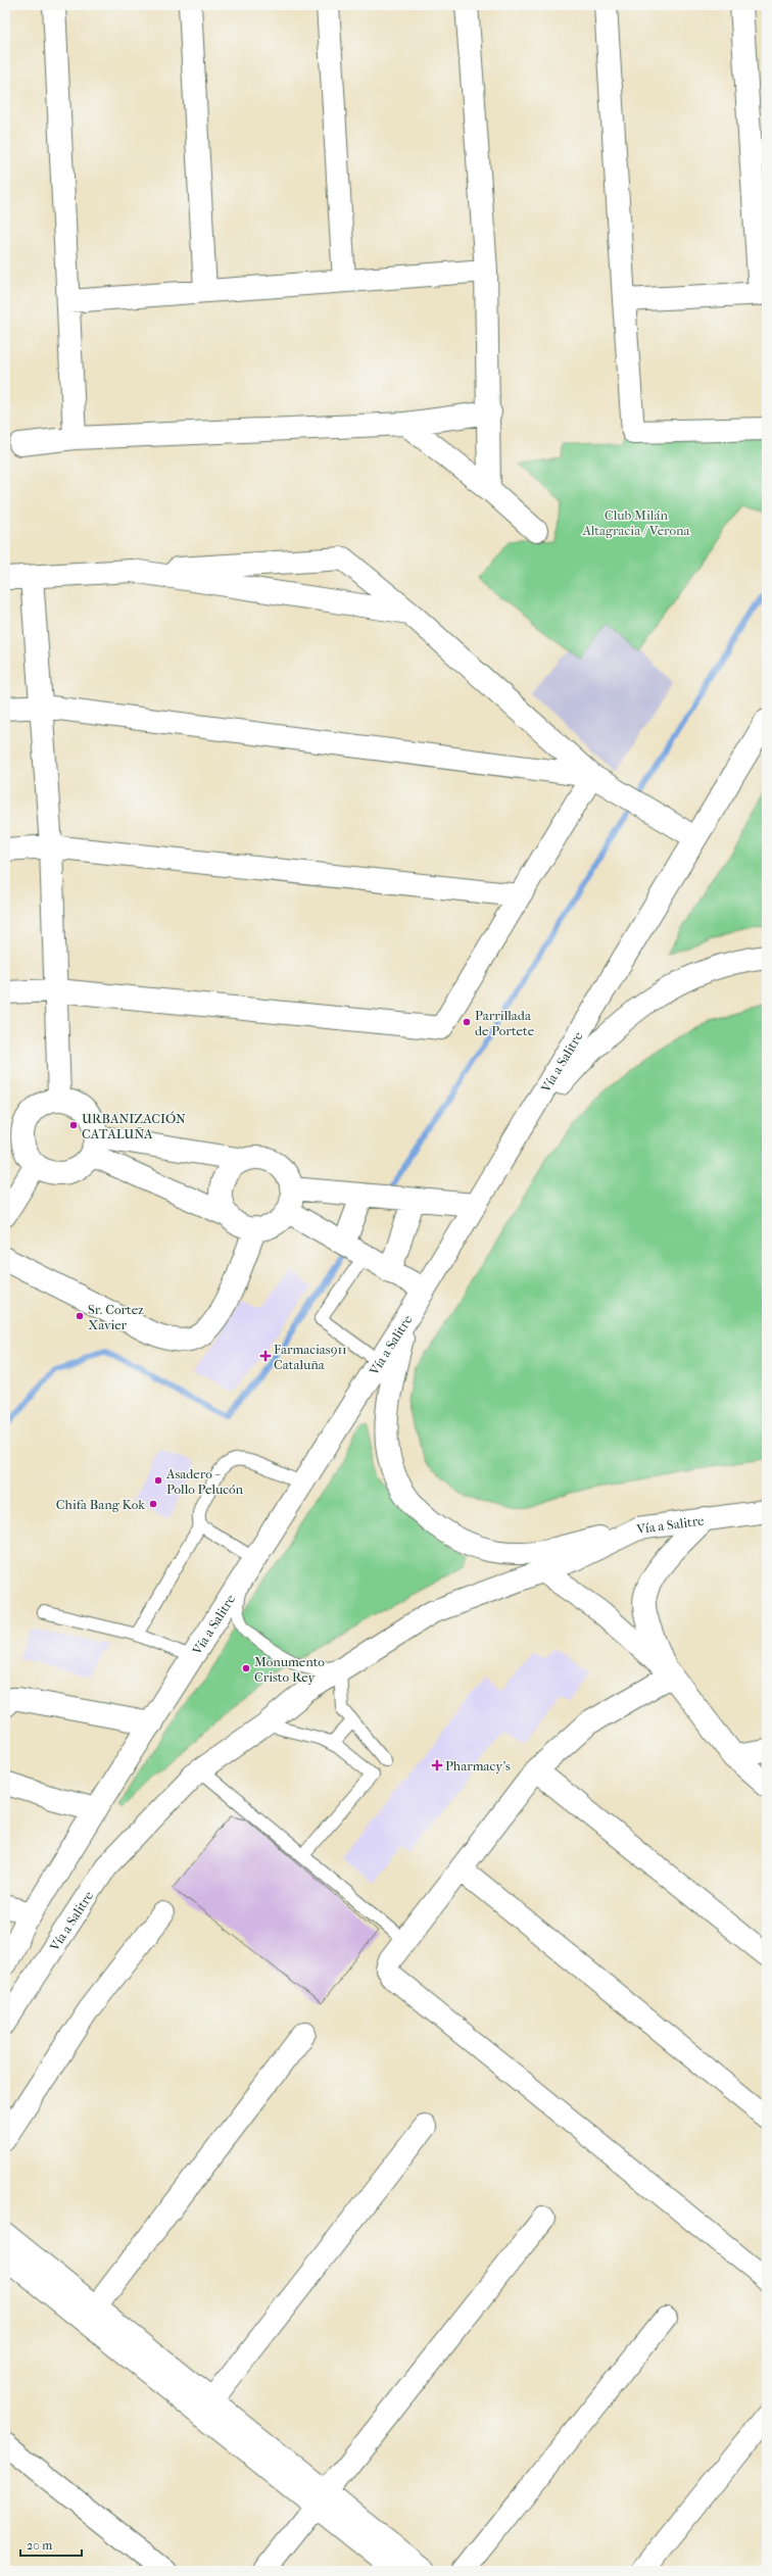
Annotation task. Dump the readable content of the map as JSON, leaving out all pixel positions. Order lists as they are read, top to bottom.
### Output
{
  "streets": {
    "street": ["Vía a Salitre"]
  },
  "parks": ["Club Milán Altagracia / Verona"],
  "places": {
    "other": [
      "Parrillada de Portete",
      "URBANIZACIÓN CATALUÑA",
      "Sr. Cortez Xavier",
      "Asadero - Pollo Pelucón",
      "Chifa Bang Kok",
      "Monumento Cristo Rey"
    ],
    "health": ["Farmacias911 Cataluña", "Pharmacy's"]
  },
  "scale_bar": "20 m"
}
